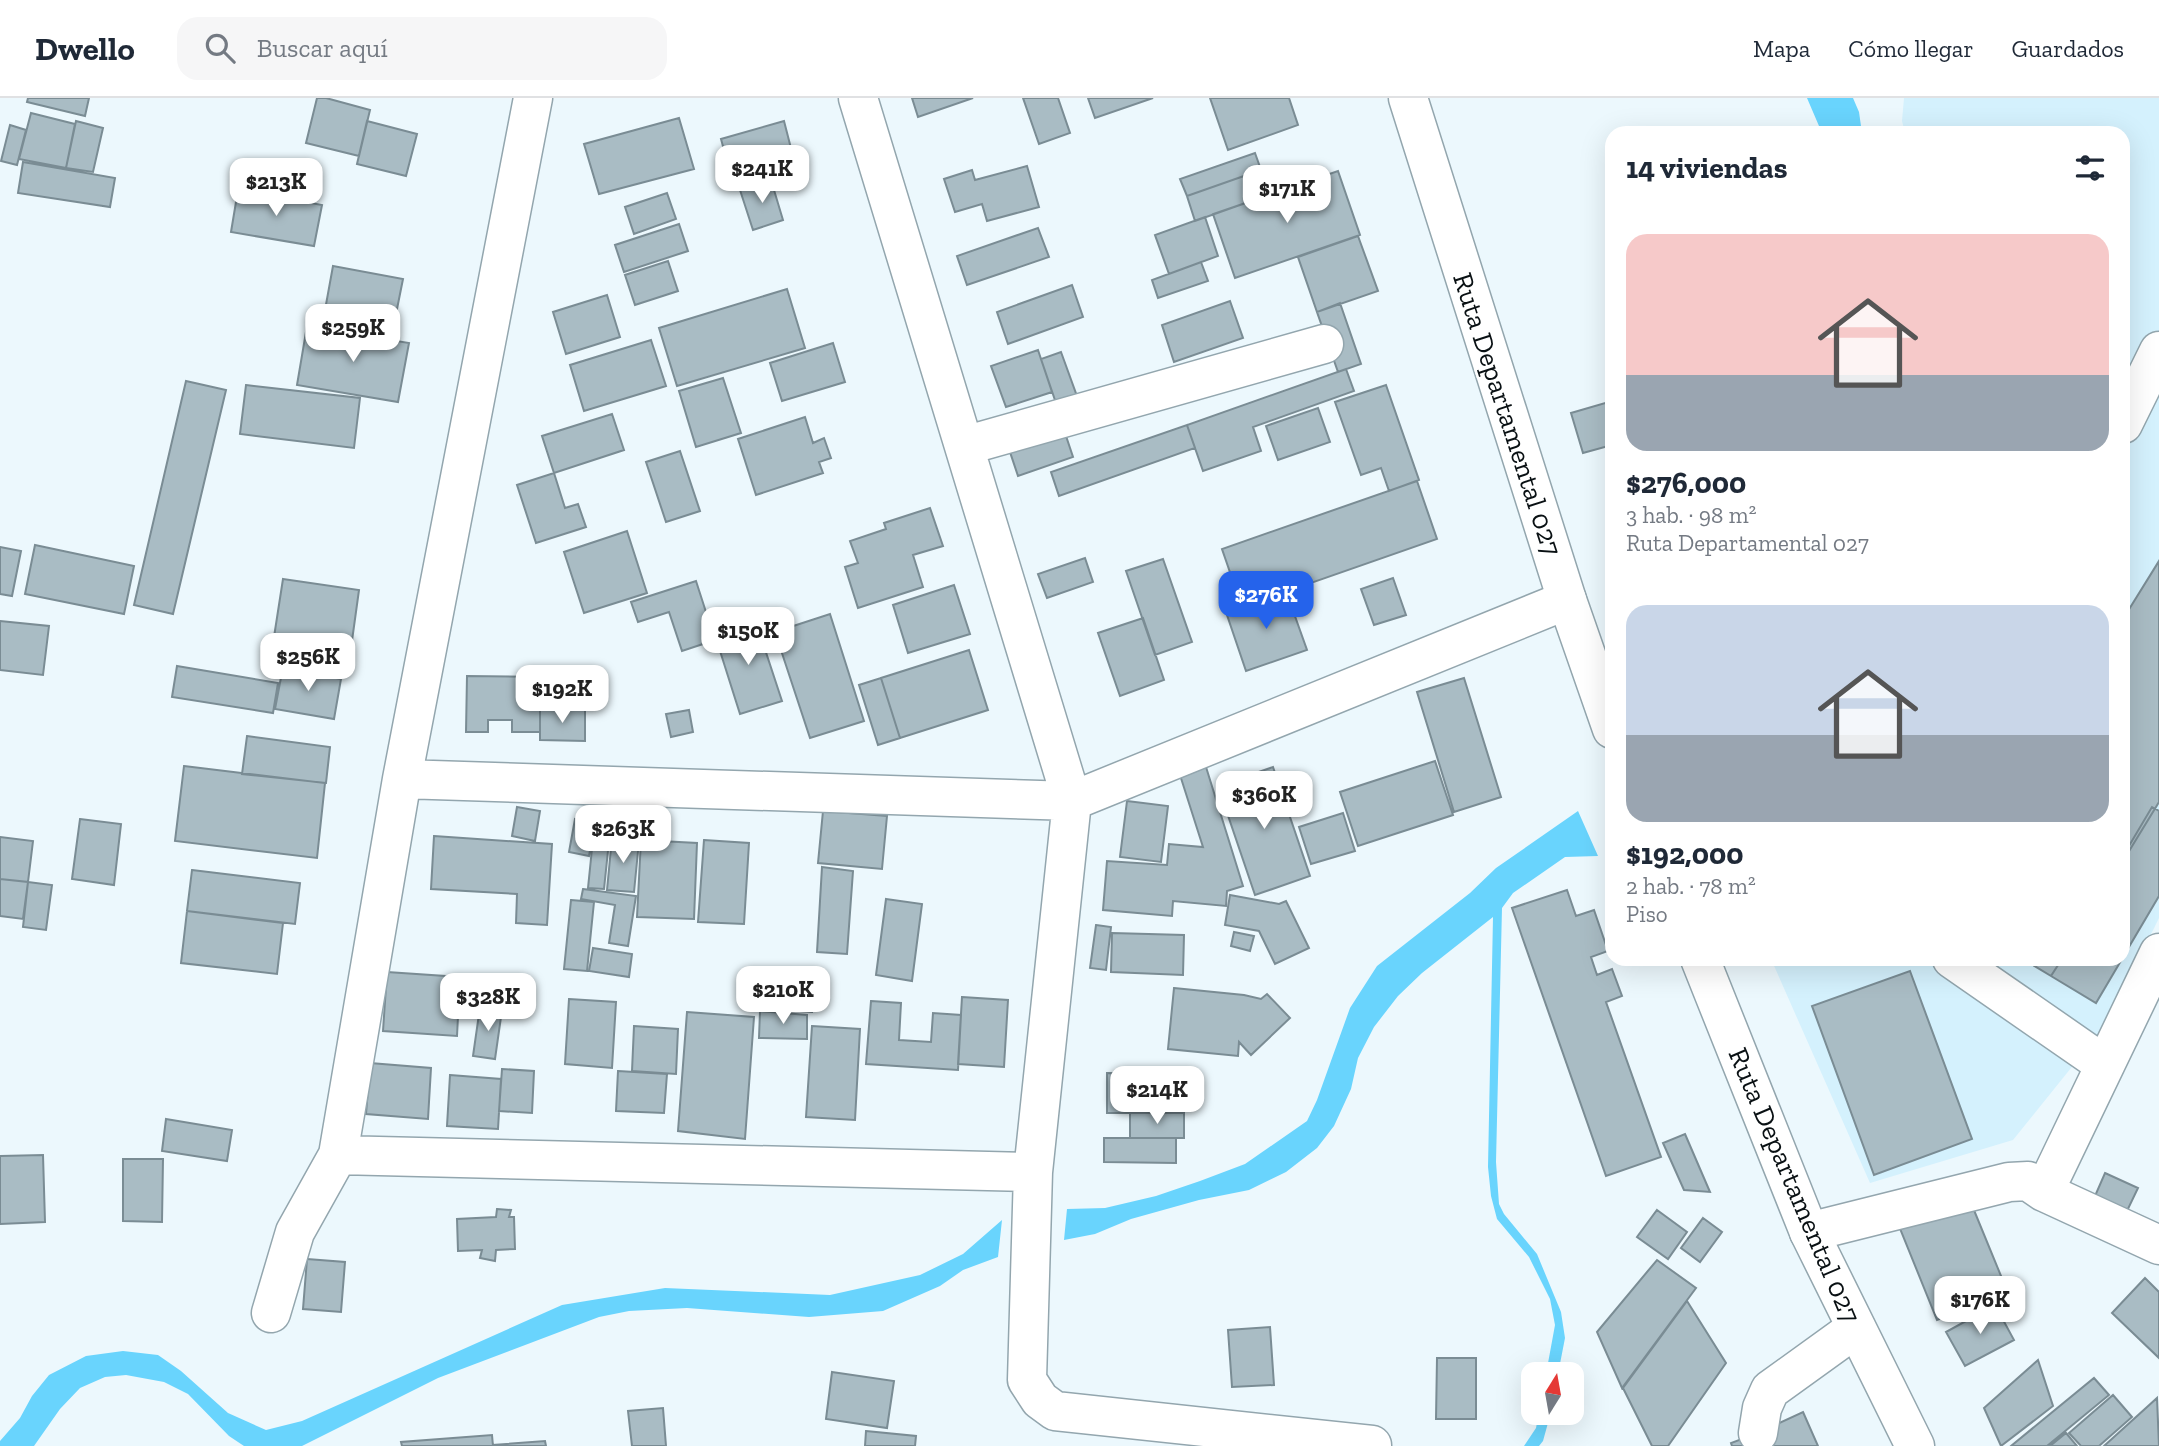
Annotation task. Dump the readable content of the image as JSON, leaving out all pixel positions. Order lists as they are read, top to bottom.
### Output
{
  "streets": {
    "street": ["Ruta Departamental 027"]
  },
  "north": "top",
  "page": {
    "header": "Dwello",
    "search": "Buscar aquí",
    "nav": ["Mapa", "Cómo llegar", "Guardados"],
    "heading": "14 viviendas",
    "price": [
      "$241K",
      "$213K",
      "$171K",
      "$259K",
      "$276K",
      "$150K",
      "$256K",
      "$192K",
      "$360K",
      "$263K",
      "$210K",
      "$328K",
      "$214K",
      "$176K"
    ],
    "list": [
      {
        "name": "$276,000",
        "note": "3 hab. · 98 m² · Ruta Departamental 027"
      },
      {
        "name": "$192,000",
        "note": "2 hab. · 78 m² · Piso"
      }
    ]
  }
}
